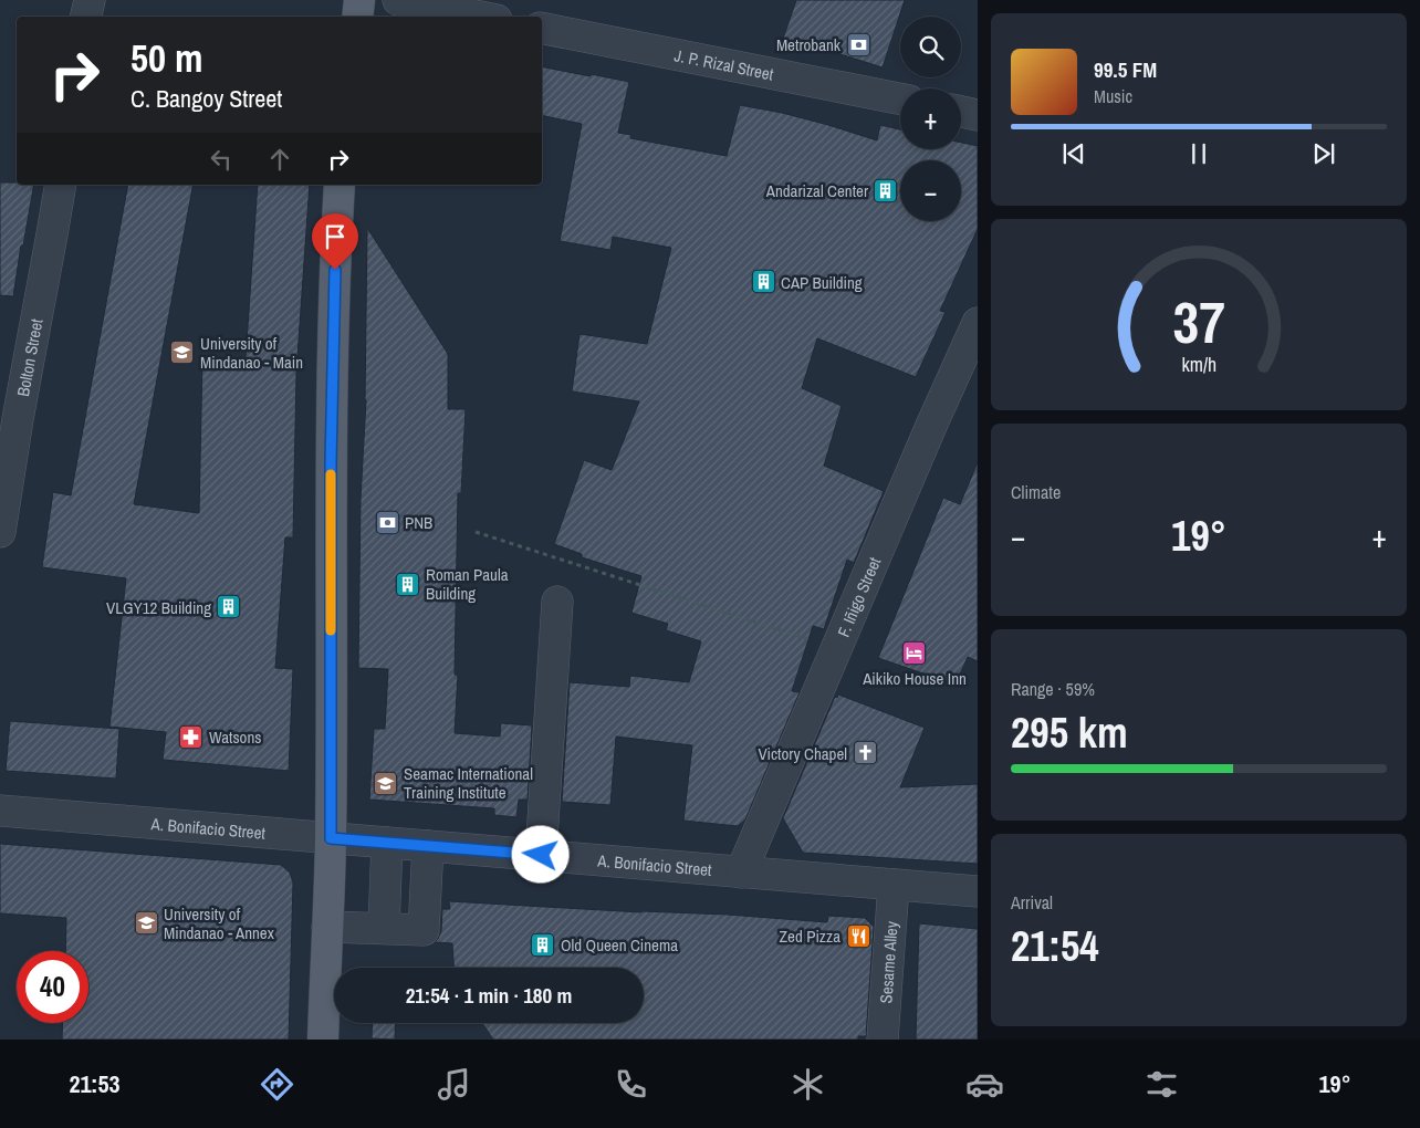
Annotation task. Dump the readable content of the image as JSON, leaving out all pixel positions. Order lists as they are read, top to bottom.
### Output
{
  "streets": {
    "street": [
      "J. P. Rizal Street",
      "Bolton Street",
      "F. Iñigo Street",
      "A. Bonifacio Street",
      "Sesame Alley"
    ]
  },
  "crossings": [
    ["F. Iñigo Street", "A. Bonifacio Street"],
    ["A. Bonifacio Street", "Sesame Alley"]
  ],
  "places": {
    "bank": ["Metrobank", "PNB"],
    "building": [
      "Andarizal Center",
      "CAP Building",
      "Roman Paula Building",
      "VLGY12 Building",
      "Old Queen Cinema"
    ],
    "school or university": ["University of Mindanao - Main", "Seamac International Training Institute", "University of Mindanao - Annex"],
    "hotel": ["Aikiko House Inn"],
    "pharmacy": ["Watsons"],
    "church": ["Victory Chapel"],
    "restaurant": ["Zed Pizza"]
  },
  "page": {
    "map_buttons": ["+", "−"],
    "turn": ["50 m", "C. Bangoy Street"],
    "song": ["99.5 FM", "Music"],
    "tile": [
      "Climate",
      ["Range · 59%", "295 km"],
      ["Arrival", "21:54"]
    ],
    "heat": ["−", "19°", "+"],
    "limit": "40",
    "trip": "21:54 · 1 min · 180 m",
    "tabs": ["21:53", "19°"],
    "gauge": ["37", "km/h"]
  }
}
